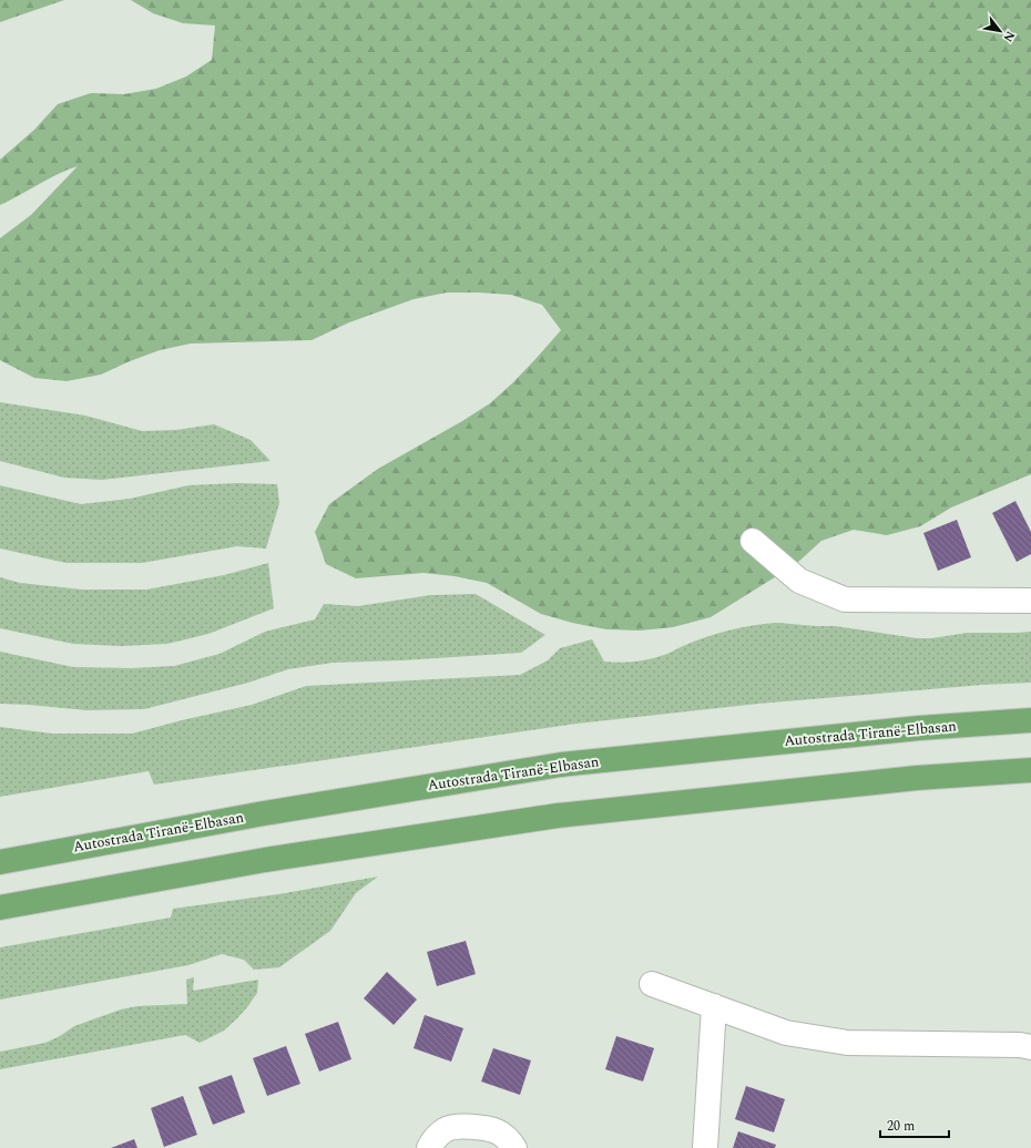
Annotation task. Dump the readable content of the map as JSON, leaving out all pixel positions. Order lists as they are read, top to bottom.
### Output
{
  "streets": {
    "highway": ["Autostrada Tiranë-Elbasan"]
  },
  "scale_bar": "20 m",
  "north": "bottom right"
}
